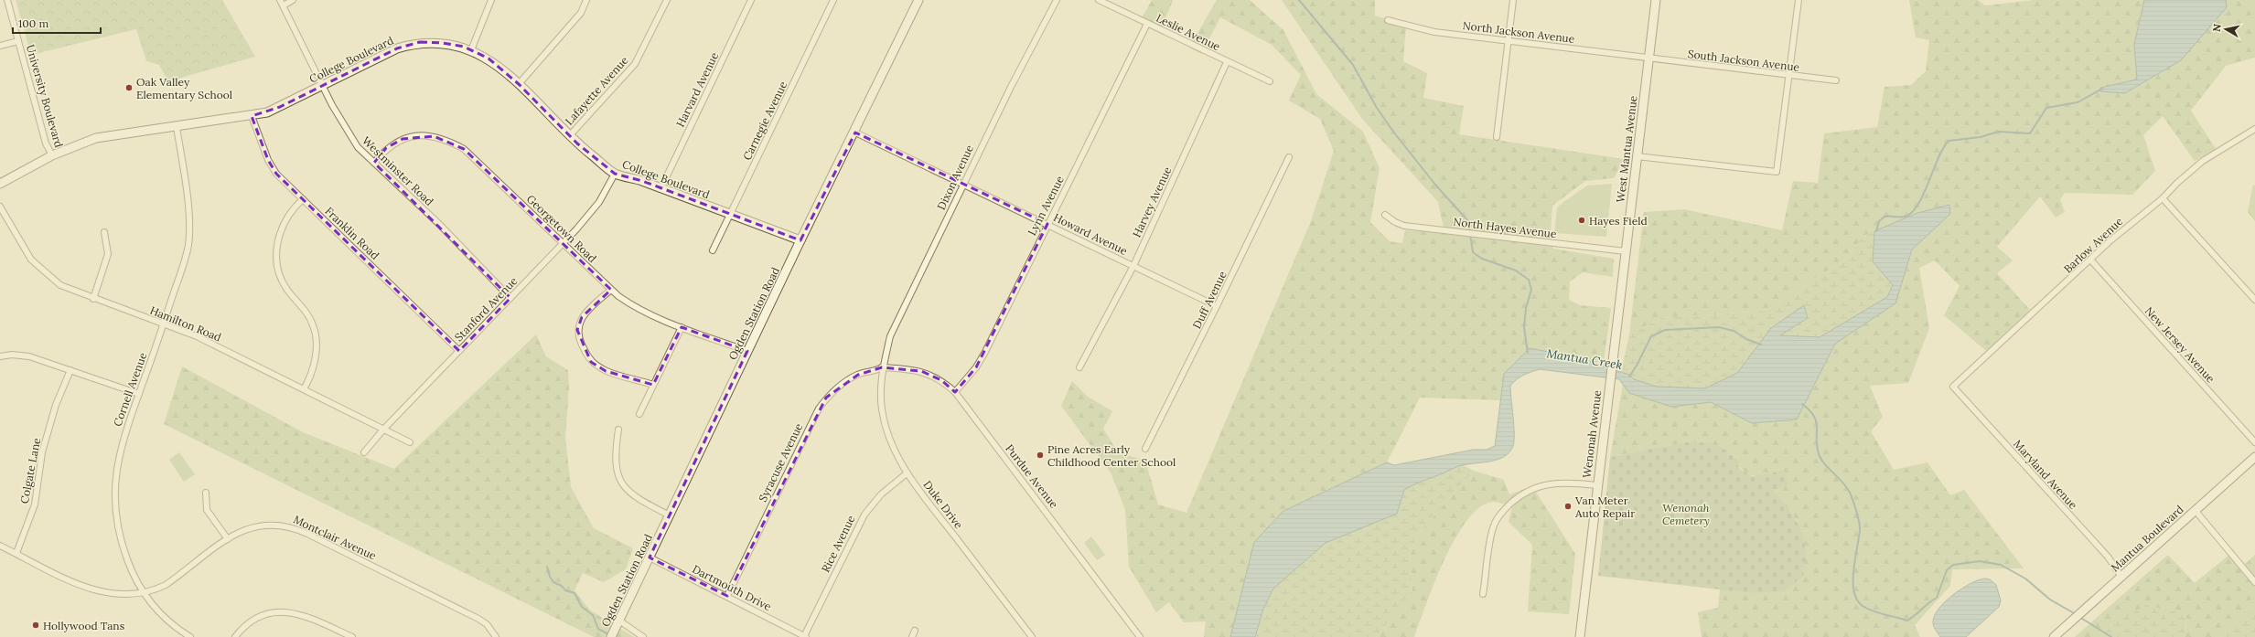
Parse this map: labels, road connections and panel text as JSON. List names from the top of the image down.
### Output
{
  "streets": {
    "street": [
      "Leslie Avenue",
      "North Jackson Avenue",
      "College Boulevard",
      "South Jackson Avenue",
      "Harvard Avenue",
      "Lafayette Avenue",
      "University Boulevard",
      "Carnegie Avenue",
      "West Mantua Avenue",
      "Westminster Road",
      "Dixon Avenue",
      "Harvey Avenue",
      "Lynn Avenue",
      "North Hayes Avenue",
      "Georgetown Road",
      "Franklin Road",
      "Howard Avenue",
      "Barlow Avenue",
      "Duff Avenue",
      "Stanford Avenue",
      "Ogden Station Road",
      "Hamilton Road",
      "New Jersey Avenue",
      "Cornell Avenue",
      "Wenonah Avenue",
      "Syracuse Avenue",
      "Colgate Lane",
      "Maryland Avenue",
      "Purdue Avenue",
      "Duke Drive",
      "Montclair Avenue",
      "Mantua Boulevard",
      "Rice Avenue",
      "Dartmouth Drive"
    ]
  },
  "crossings": [
    ["Leslie Avenue", "Harvey Avenue"],
    ["Leslie Avenue", "Lynn Avenue"],
    ["North Jackson Avenue", "South Jackson Avenue"],
    ["North Jackson Avenue", "West Mantua Avenue"],
    ["College Boulevard", "Harvard Avenue"],
    ["College Boulevard", "Lafayette Avenue"],
    ["College Boulevard", "University Boulevard"],
    ["College Boulevard", "Carnegie Avenue"],
    ["College Boulevard", "Westminster Road"],
    ["College Boulevard", "Franklin Road"],
    ["College Boulevard", "Stanford Avenue"],
    ["College Boulevard", "Ogden Station Road"],
    ["College Boulevard", "Cornell Avenue"],
    ["South Jackson Avenue", "West Mantua Avenue"],
    ["West Mantua Avenue", "North Hayes Avenue"],
    ["West Mantua Avenue", "Wenonah Avenue"],
    ["Westminster Road", "Georgetown Road"],
    ["Westminster Road", "Stanford Avenue"],
    ["Dixon Avenue", "Howard Avenue"],
    ["Dixon Avenue", "Syracuse Avenue"],
    ["Dixon Avenue", "Purdue Avenue"],
    ["Dixon Avenue", "Duke Drive"],
    ["Harvey Avenue", "Howard Avenue"],
    ["Lynn Avenue", "Howard Avenue"],
    ["Lynn Avenue", "Purdue Avenue"],
    ["Georgetown Road", "Stanford Avenue"],
    ["Georgetown Road", "Ogden Station Road"],
    ["Franklin Road", "Stanford Avenue"],
    ["Howard Avenue", "Duff Avenue"],
    ["Howard Avenue", "Ogden Station Road"],
    ["Barlow Avenue", "New Jersey Avenue"],
    ["Barlow Avenue", "Maryland Avenue"],
    ["Stanford Avenue", "Hamilton Road"],
    ["Ogden Station Road", "Dartmouth Drive"],
    ["Hamilton Road", "Cornell Avenue"],
    ["Cornell Avenue", "Montclair Avenue"],
    ["Syracuse Avenue", "Purdue Avenue"],
    ["Syracuse Avenue", "Duke Drive"],
    ["Syracuse Avenue", "Dartmouth Drive"],
    ["Colgate Lane", "Montclair Avenue"],
    ["Maryland Avenue", "Mantua Boulevard"],
    ["Purdue Avenue", "Duke Drive"],
    ["Duke Drive", "Rice Avenue"],
    ["Rice Avenue", "Dartmouth Drive"]
  ],
  "water": ["Mantua Creek"],
  "parks": ["Wenonah Cemetery"],
  "places": [
    "Oak Valley Elementary School",
    "Hayes Field",
    "Pine Acres Early Childhood Center School",
    "Van Meter Auto Repair",
    "Hollywood Tans"
  ],
  "scale_bar": "100 m",
  "north": "left"
}
